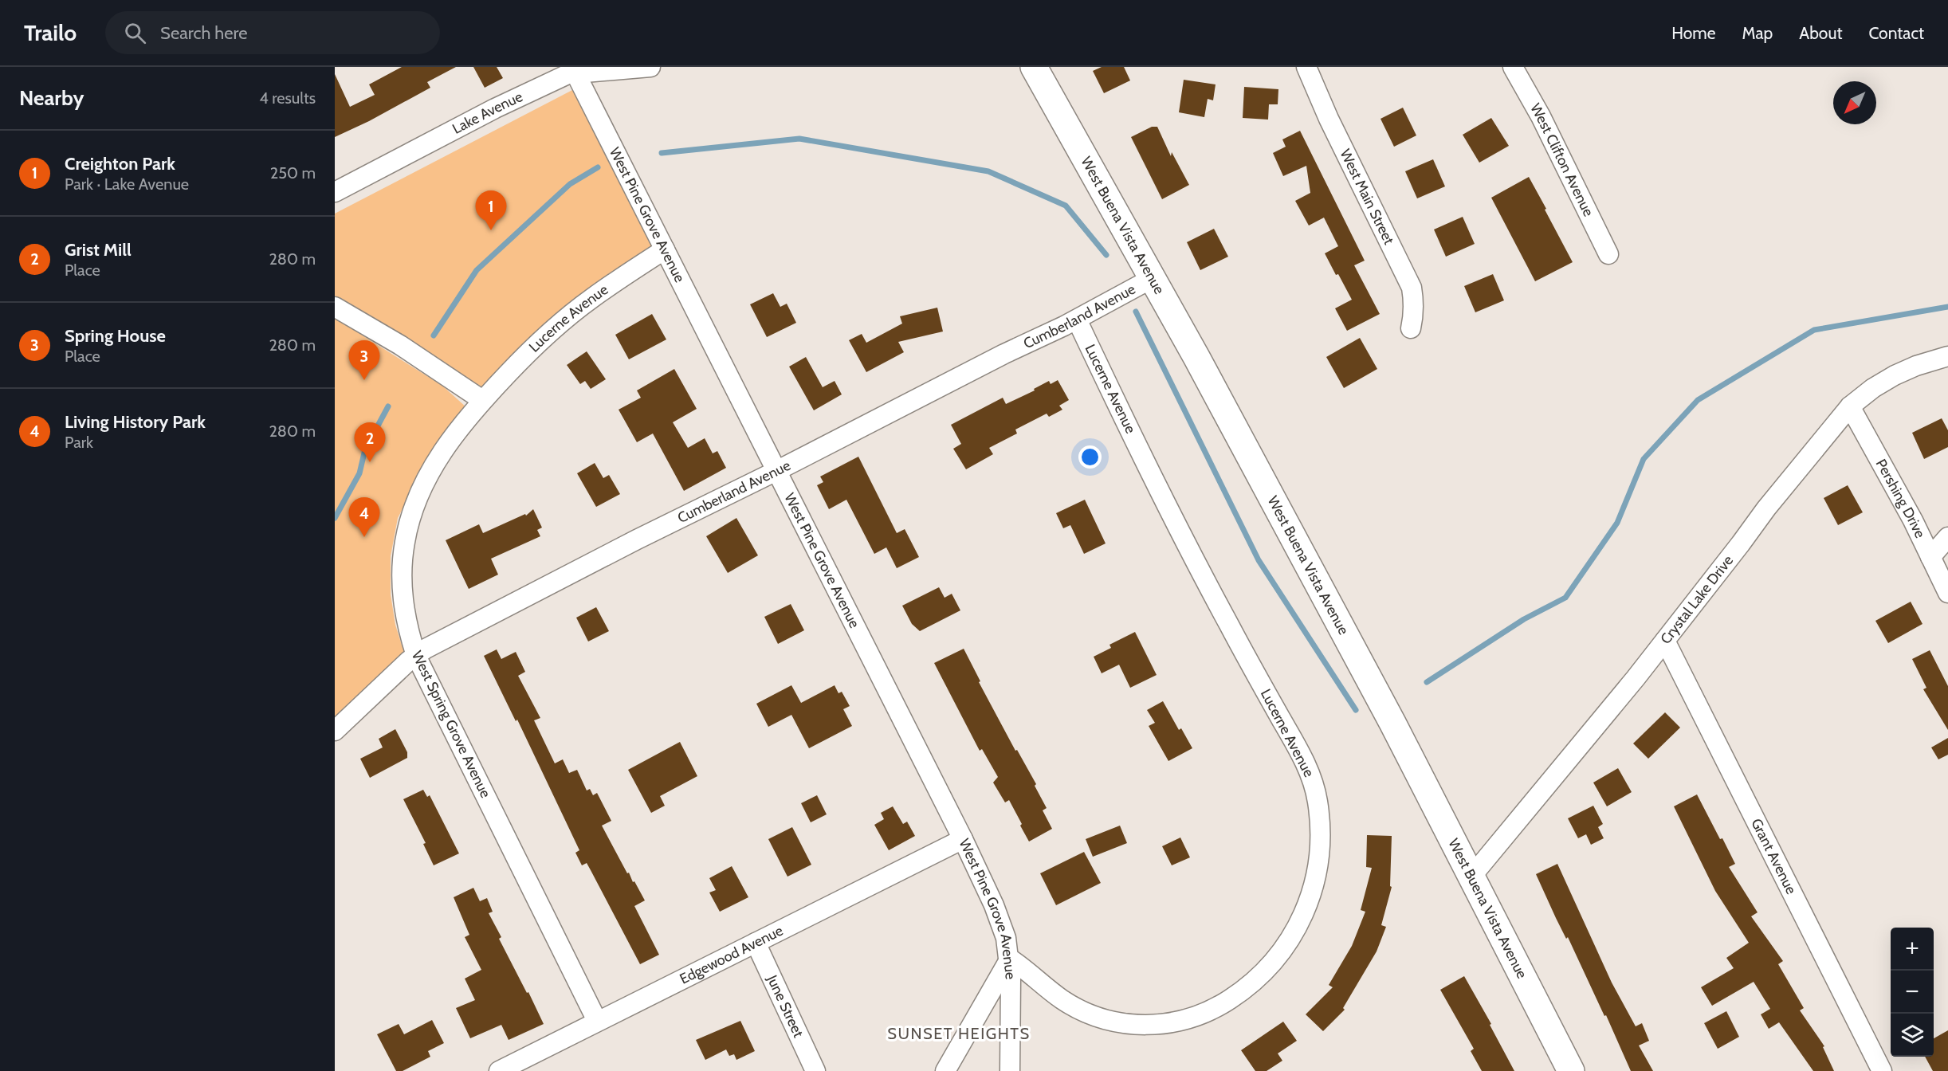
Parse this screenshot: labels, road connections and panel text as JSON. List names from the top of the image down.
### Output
{
  "streets": {
    "street": [
      "Lake Avenue",
      "West Clifton Avenue",
      "West Main Street",
      "West Pine Grove Avenue",
      "West Buena Vista Avenue",
      "Cumberland Avenue",
      "Lucerne Avenue",
      "Pershing Drive",
      "Crystal Lake Drive",
      "West Spring Grove Avenue",
      "Grant Avenue",
      "Edgewood Avenue",
      "June Street"
    ]
  },
  "crossings": [
    ["Lake Avenue", "West Pine Grove Avenue"],
    ["West Pine Grove Avenue", "Cumberland Avenue"],
    ["West Pine Grove Avenue", "Lucerne Avenue"],
    ["West Pine Grove Avenue", "Edgewood Avenue"],
    ["West Buena Vista Avenue", "Cumberland Avenue"],
    ["West Buena Vista Avenue", "Crystal Lake Drive"],
    ["Cumberland Avenue", "Lucerne Avenue"],
    ["Cumberland Avenue", "West Spring Grove Avenue"],
    ["Lucerne Avenue", "West Spring Grove Avenue"],
    ["Pershing Drive", "Crystal Lake Drive"],
    ["Crystal Lake Drive", "Grant Avenue"],
    ["West Spring Grove Avenue", "Edgewood Avenue"],
    ["Edgewood Avenue", "June Street"]
  ],
  "districts": ["SUNSET HEIGHTS"],
  "north": "bottom left",
  "page": {
    "header": "Trailo",
    "search": "Search here",
    "nav": [
      "Home",
      "Map",
      "About",
      "Contact"
    ],
    "heading": ["Nearby", "4 results"],
    "list": [
      {
        "mark": "1",
        "name": "Creighton Park",
        "note": "Park · Lake Avenue",
        "value": "250 m"
      },
      {
        "mark": "2",
        "name": "Grist Mill",
        "note": "Place",
        "value": "280 m"
      },
      {
        "mark": "3",
        "name": "Spring House",
        "note": "Place",
        "value": "280 m"
      },
      {
        "mark": "4",
        "name": "Living History Park",
        "note": "Park",
        "value": "280 m"
      }
    ],
    "pins": [
      "1",
      "3",
      "2",
      "4"
    ],
    "map_buttons": ["+", "−"]
  }
}
